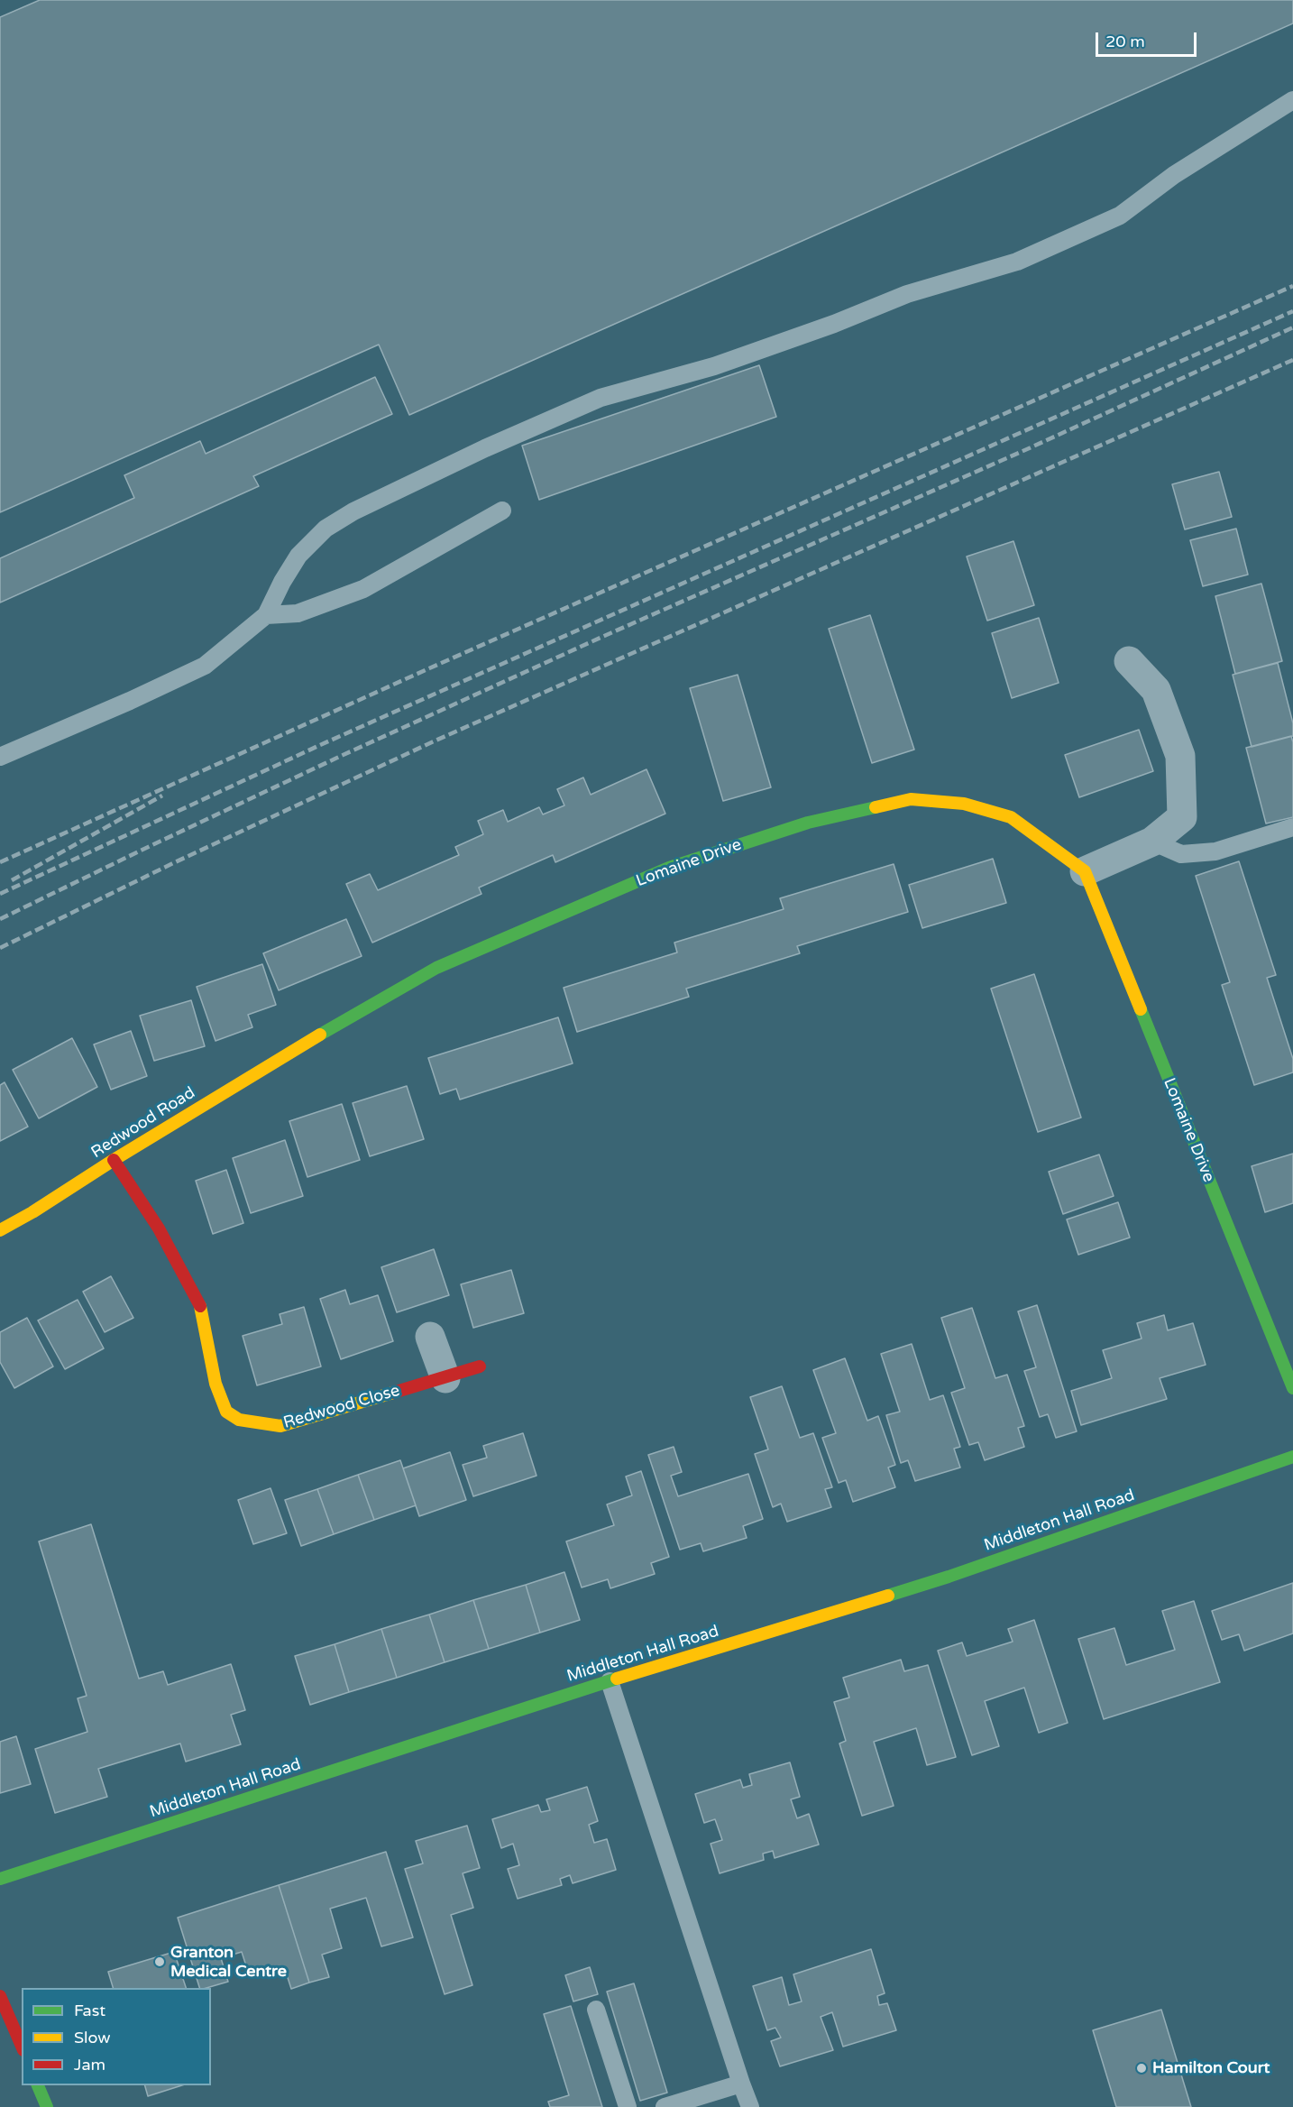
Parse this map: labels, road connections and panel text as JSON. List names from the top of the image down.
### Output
{
  "streets": {
    "street": [
      "Lomaine Drive",
      "Redwood Road",
      "Redwood Close",
      "Middleton Hall Road"
    ]
  },
  "crossings": [
    ["Lomaine Drive", "Redwood Road"],
    ["Redwood Road", "Redwood Close"]
  ],
  "places": ["Granton Medical Centre", "Hamilton Court"],
  "legend": ["Fast", "Slow", "Jam"],
  "scale_bar": "20 m"
}
